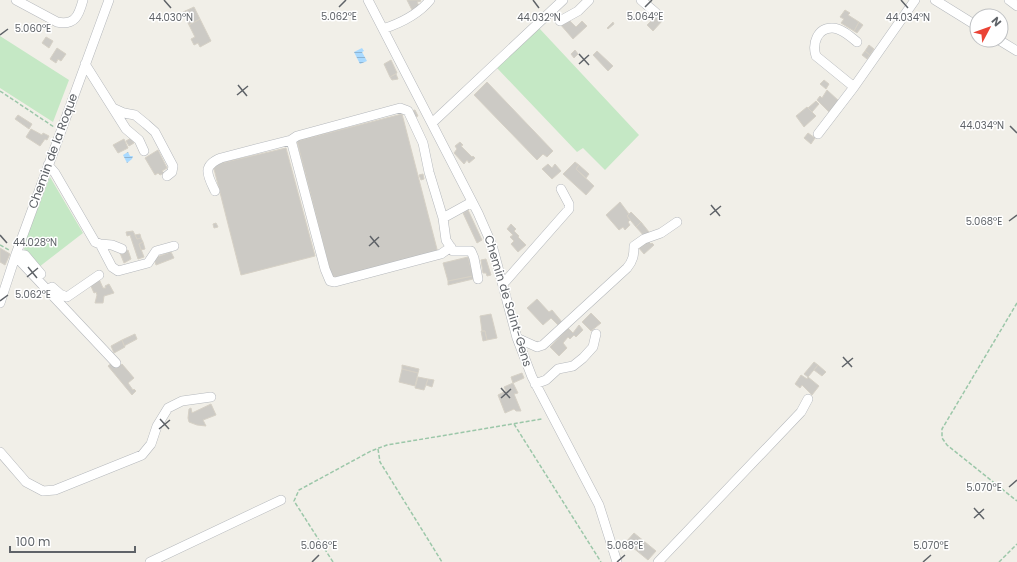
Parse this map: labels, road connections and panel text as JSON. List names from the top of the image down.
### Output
{
  "streets": {
    "street": ["Chemin de la Roque", "Chemin de Saint-Gens"]
  },
  "scale_bar": "100 m",
  "north": "top right",
  "coordinates": [
    "5.062°E",
    "5.064°E",
    "44.030°N",
    "44.032°N",
    "44.034°N",
    "5.060°E",
    "5.068°E",
    "44.028°N",
    "5.070°E",
    "5.066°E"
  ]
}
